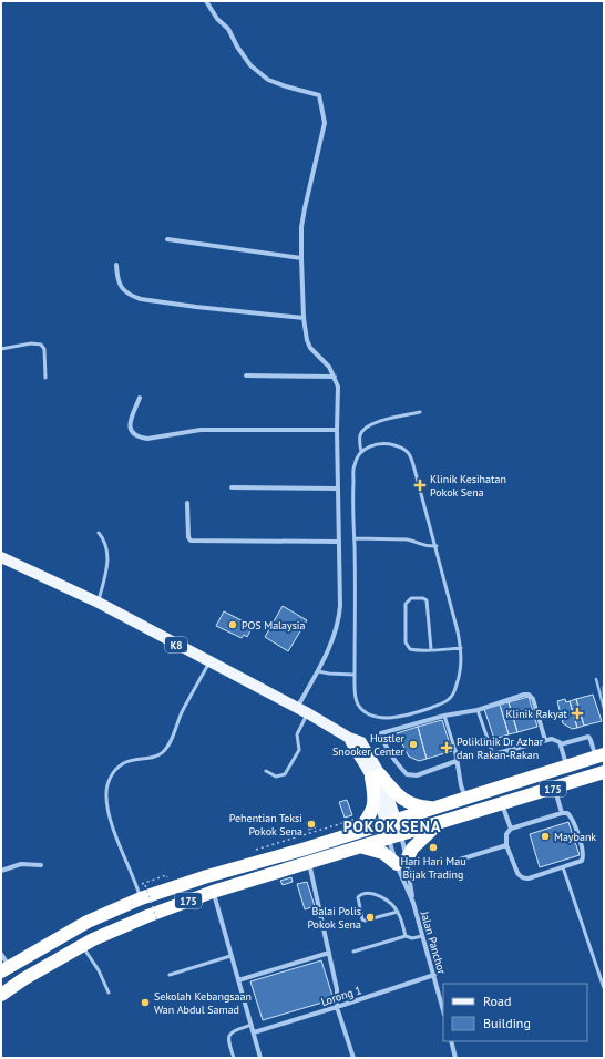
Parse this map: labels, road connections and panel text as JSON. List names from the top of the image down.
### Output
{
  "streets": {
    "highway": ["175"],
    "main road": ["K8"],
    "street": ["Jalan Panchor", "Lorong 1"]
  },
  "crossings": [
    ["K8", "175"],
    ["Jalan Panchor", "Lorong 1"]
  ],
  "districts": ["POKOK SENA"],
  "places": {
    "health": ["Klinik Kesihatan Pokok Sena", "Klinik Rakyat", "Poliklinik Dr Azhar dan Rakan-Rakan"],
    "other": [
      "POS Malaysia",
      "Hustler Snooker Center",
      "Pehentian Teksi Pokok Sena",
      "Maybank",
      "Hari Hari Mau Bijak Trading",
      "Balai Polis Pokok Sena",
      "Sekolah Kebangsaan Wan Abdul Samad"
    ]
  },
  "legend": ["Road", "Building"]
}
